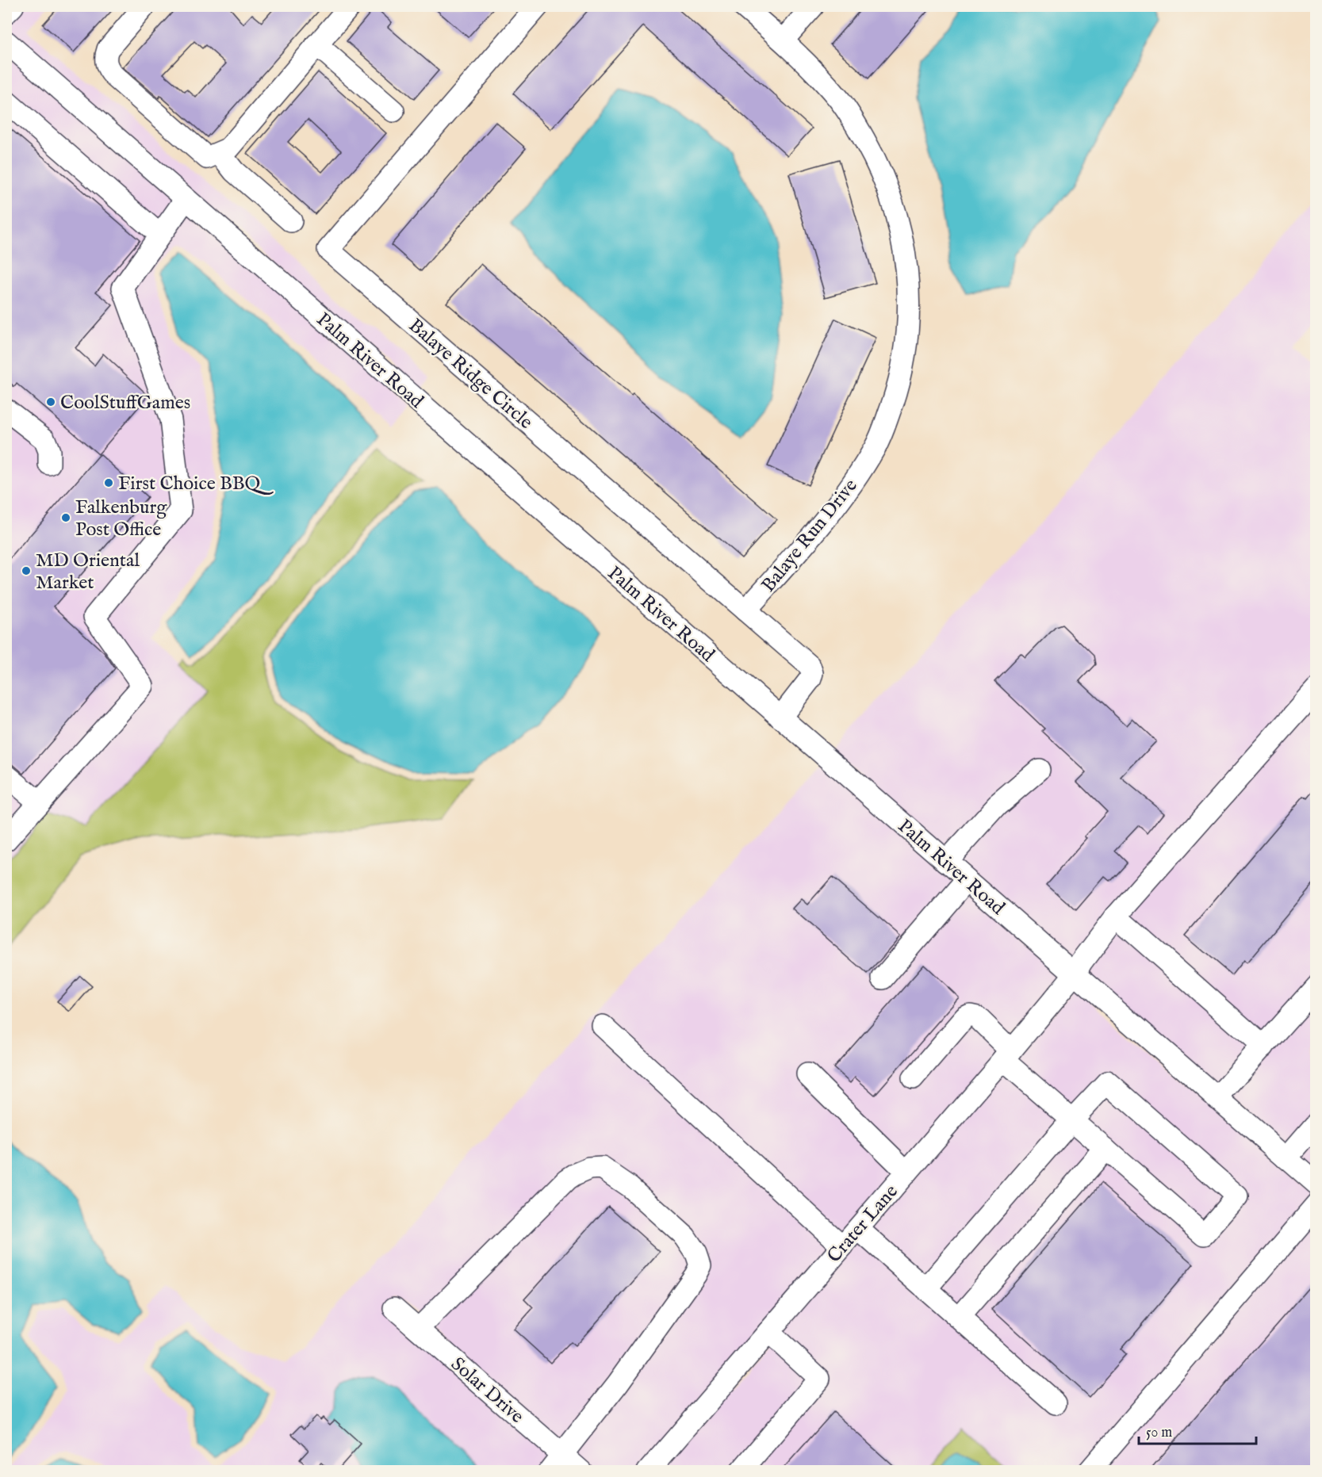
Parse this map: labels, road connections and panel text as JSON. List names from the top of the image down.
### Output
{
  "streets": {
    "street": [
      "Palm River Road",
      "Balaye Ridge Circle",
      "Balaye Run Drive",
      "Crater Lane",
      "Solar Drive"
    ]
  },
  "crossings": [
    ["Palm River Road", "Balaye Ridge Circle"],
    ["Palm River Road", "Crater Lane"],
    ["Balaye Ridge Circle", "Balaye Run Drive"]
  ],
  "places": [
    "CoolStuffGames",
    "First Choice BBQ",
    "Falkenburg Post Office",
    "MD Oriental Market"
  ],
  "scale_bar": "50 m"
}
